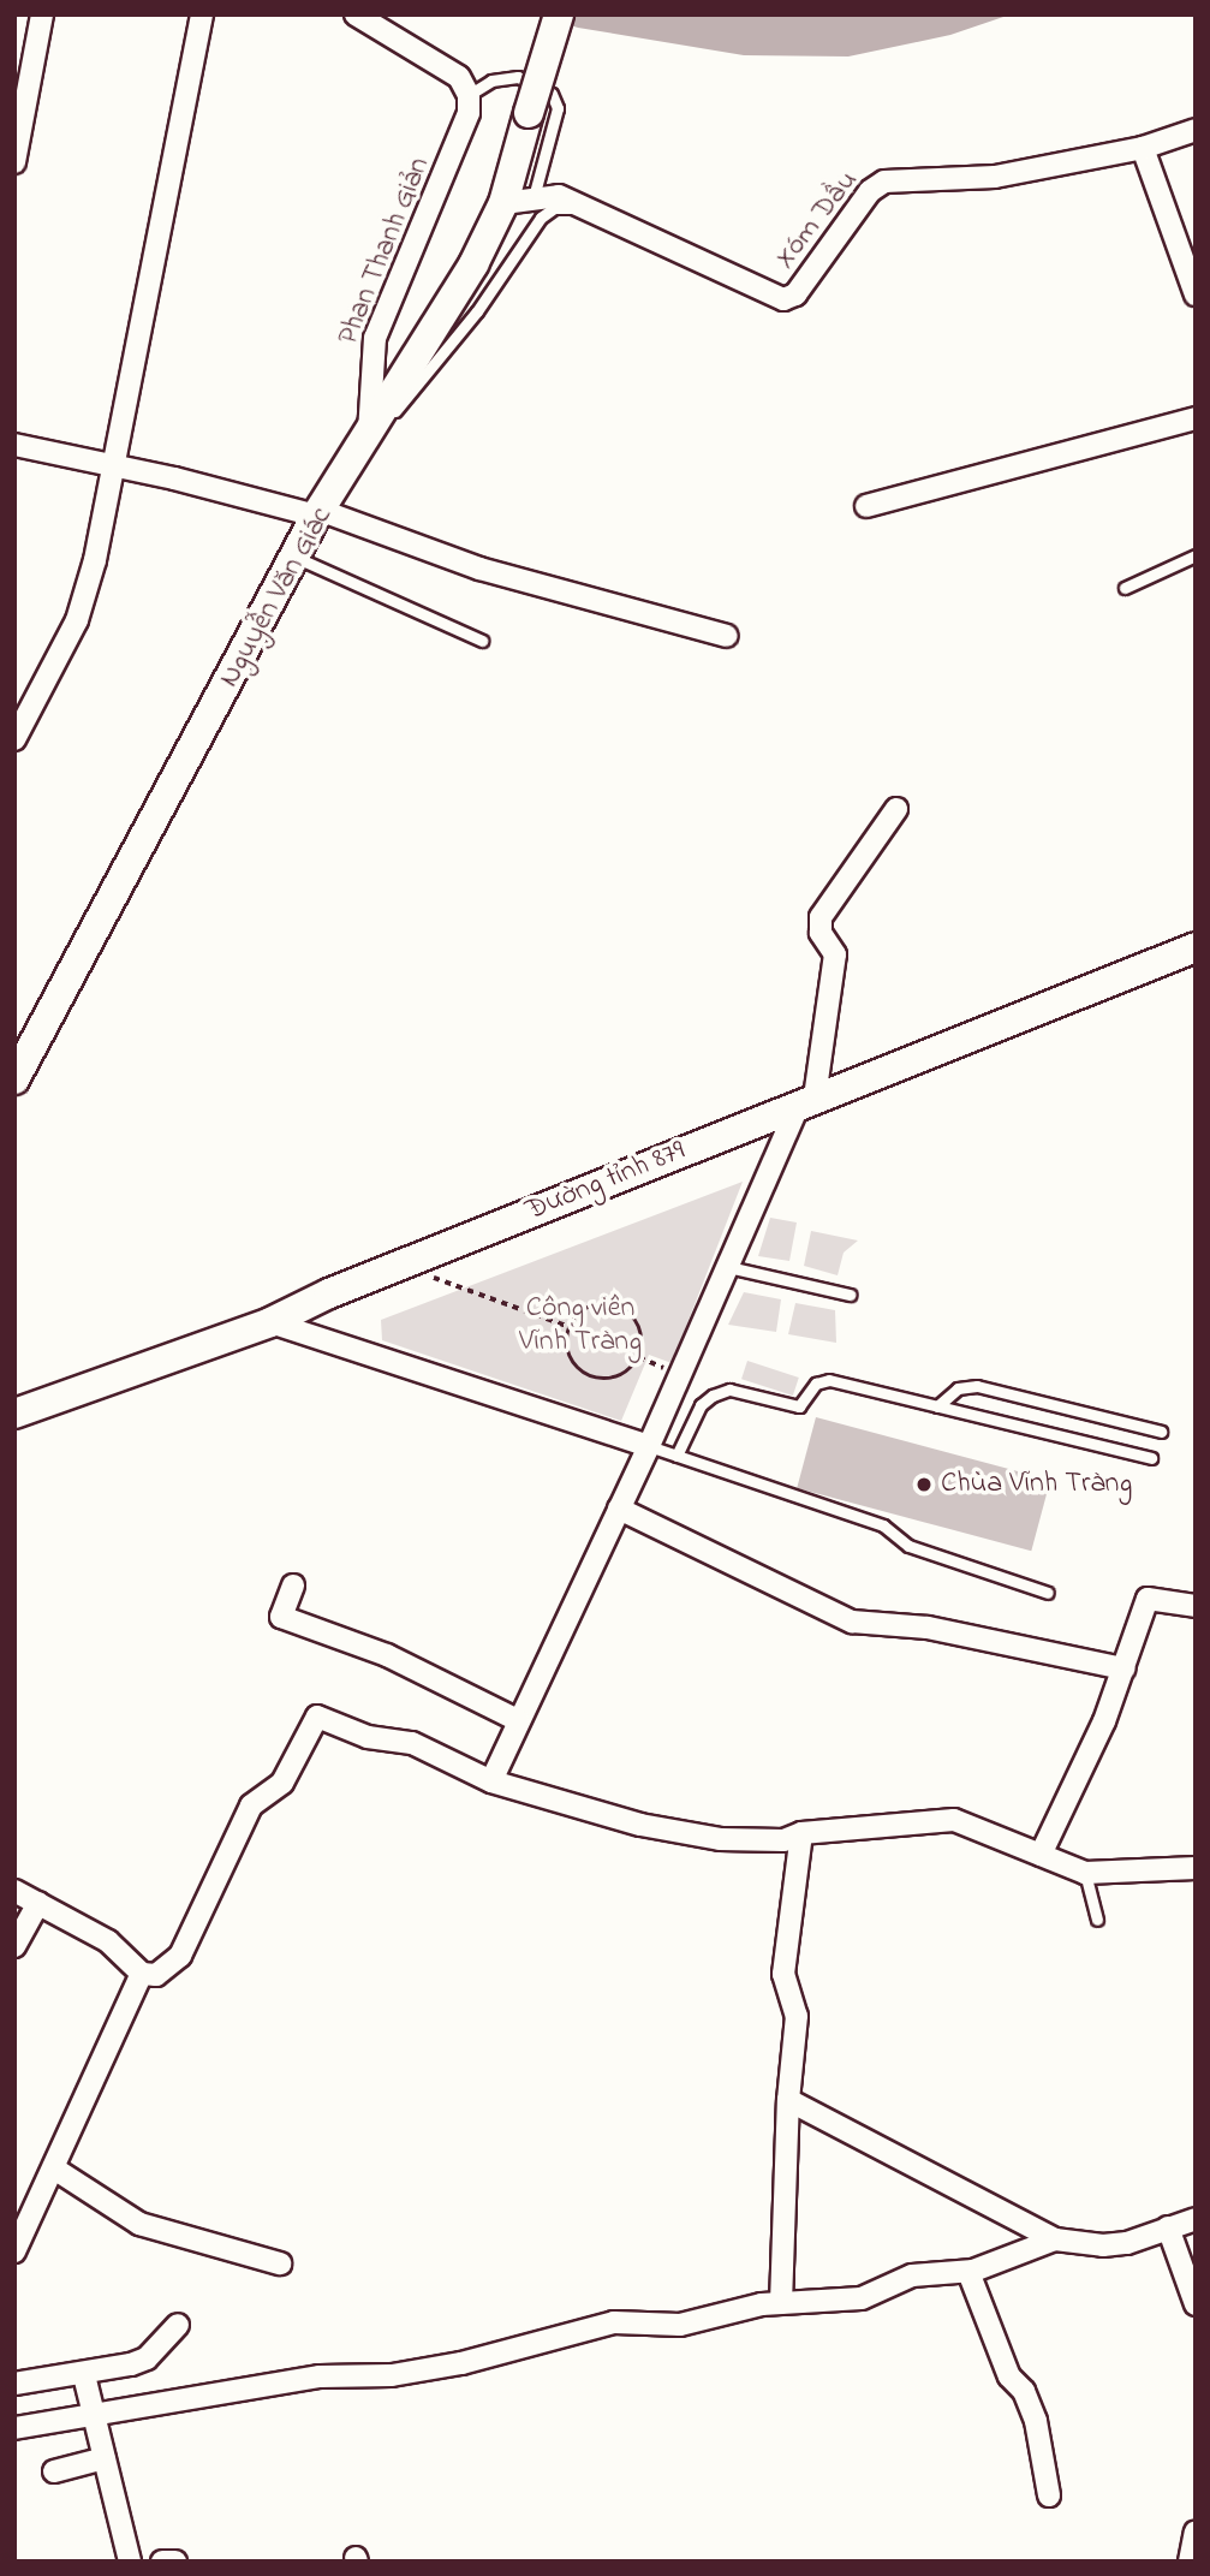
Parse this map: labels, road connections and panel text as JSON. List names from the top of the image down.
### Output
{
  "streets": {
    "main road": ["Nguyễn Văn Giác", "Đường tỉnh 879"],
    "street": ["Xóm Dầu", "Phan Thanh Giản"]
  },
  "crossings": [
    ["Xóm Dầu", "Nguyễn Văn Giác"],
    ["Phan Thanh Giản", "Nguyễn Văn Giác"]
  ],
  "parks": ["Công viên Vĩnh Tràng"],
  "places": ["Chùa Vĩnh Tràng"]
}
